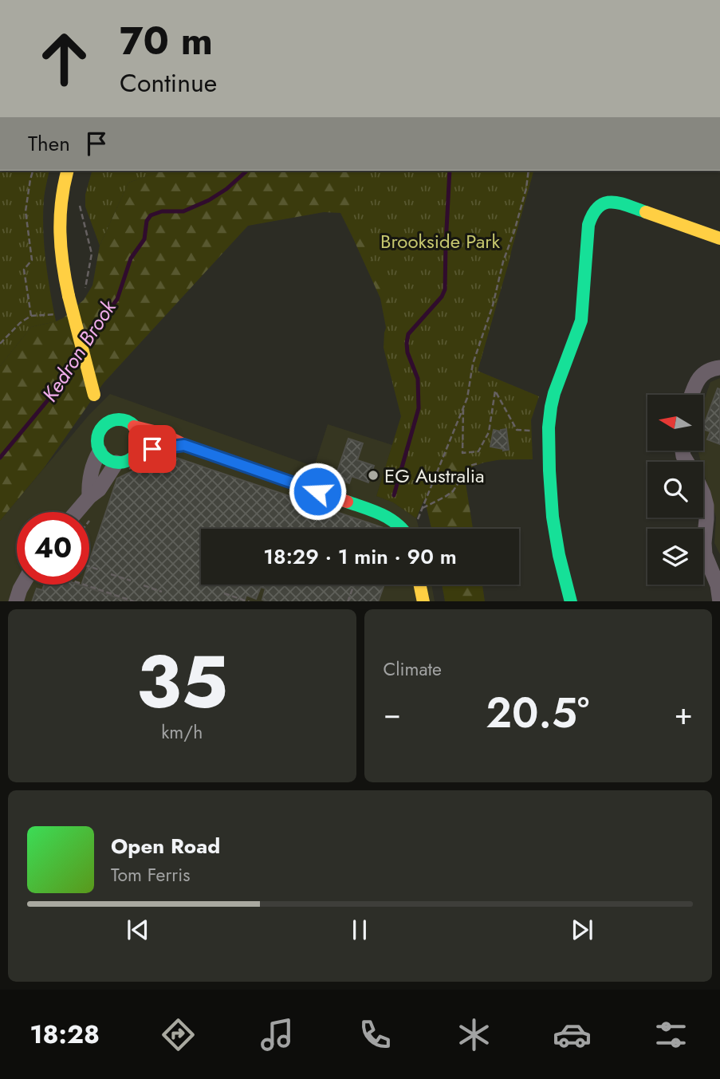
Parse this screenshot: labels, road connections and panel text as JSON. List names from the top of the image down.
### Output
{
  "water": ["Kedron Brook"],
  "parks": ["Brookside Park"],
  "places": ["EG Australia"],
  "north": "left",
  "page": {
    "turn": ["70 m", "Continue"],
    "then": "Then",
    "limit": "40",
    "trip": "18:29 · 1 min · 90 m",
    "tile": [
      ["35", "km/h"],
      "Climate"
    ],
    "heat": ["−", "20.5°", "+"],
    "song": ["Open Road", "Tom Ferris"],
    "tabs": "18:28"
  }
}
